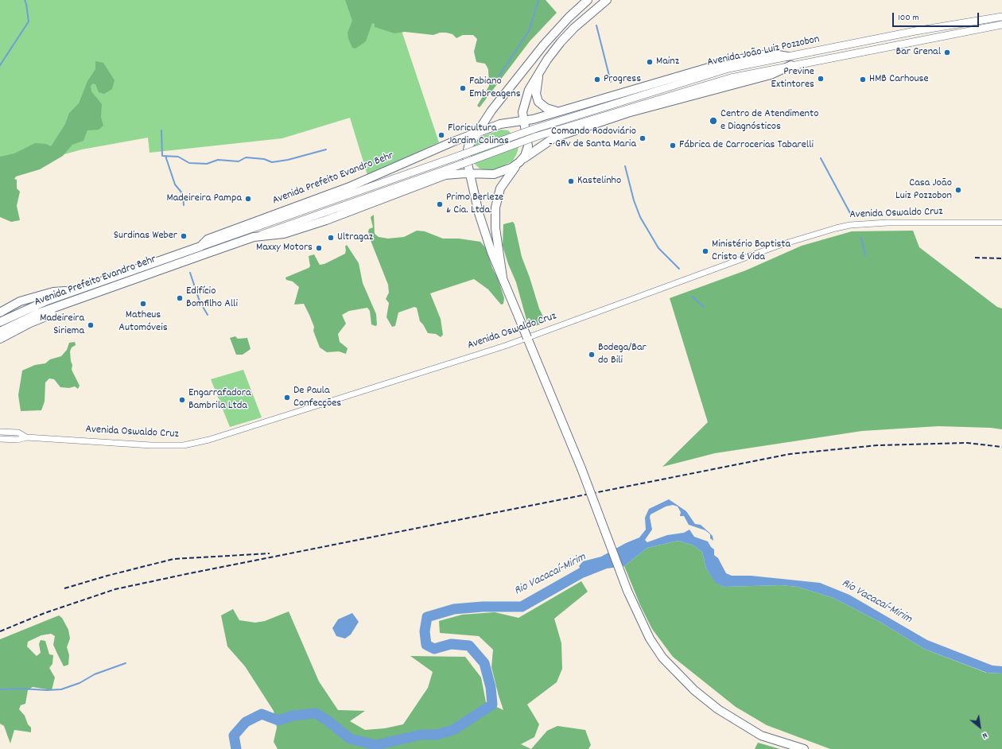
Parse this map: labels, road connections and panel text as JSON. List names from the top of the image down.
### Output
{
  "streets": {
    "highway": ["Avenida Prefeito Evandro Behr"],
    "main road": ["Avenida João Luiz Pozzobon"],
    "street": ["Avenida Oswaldo Cruz"]
  },
  "crossings": [
    ["Avenida João Luiz Pozzobon", "Avenida Prefeito Evandro Behr"]
  ],
  "water": ["Rio Vacacaí-Mirim"],
  "places": [
    "Bar Grenal",
    "Mainz",
    "Previne Extintores",
    "Progress",
    "HMB Carhouse",
    "Fabiano Embreagens",
    "Centro de Atendimento e Diagnósticos",
    "Floricultura Jardim Colinas",
    "Comando Rodoviário - GRv de Santa Maria",
    "Fábrica de Carrocerias Tabarelli",
    "Kastelinho",
    "Casa João Luiz Pozzobon",
    "Madeireira Pampa",
    "Primo Berleze & Cia. Ltda.",
    "Surdinas Weber",
    "Ultragaz",
    "Maxxy Motors",
    "Ministério Baptista Cristo é Vida",
    "Edifício Bomfilho Alli",
    "Matheus Automóveis",
    "Madeireira Siriema",
    "Bodega/Bar do Bili",
    "De Paula Confecções",
    "Engarrafadora Bambrila Ltda"
  ],
  "scale_bar": "100 m",
  "north": "bottom right"
}
